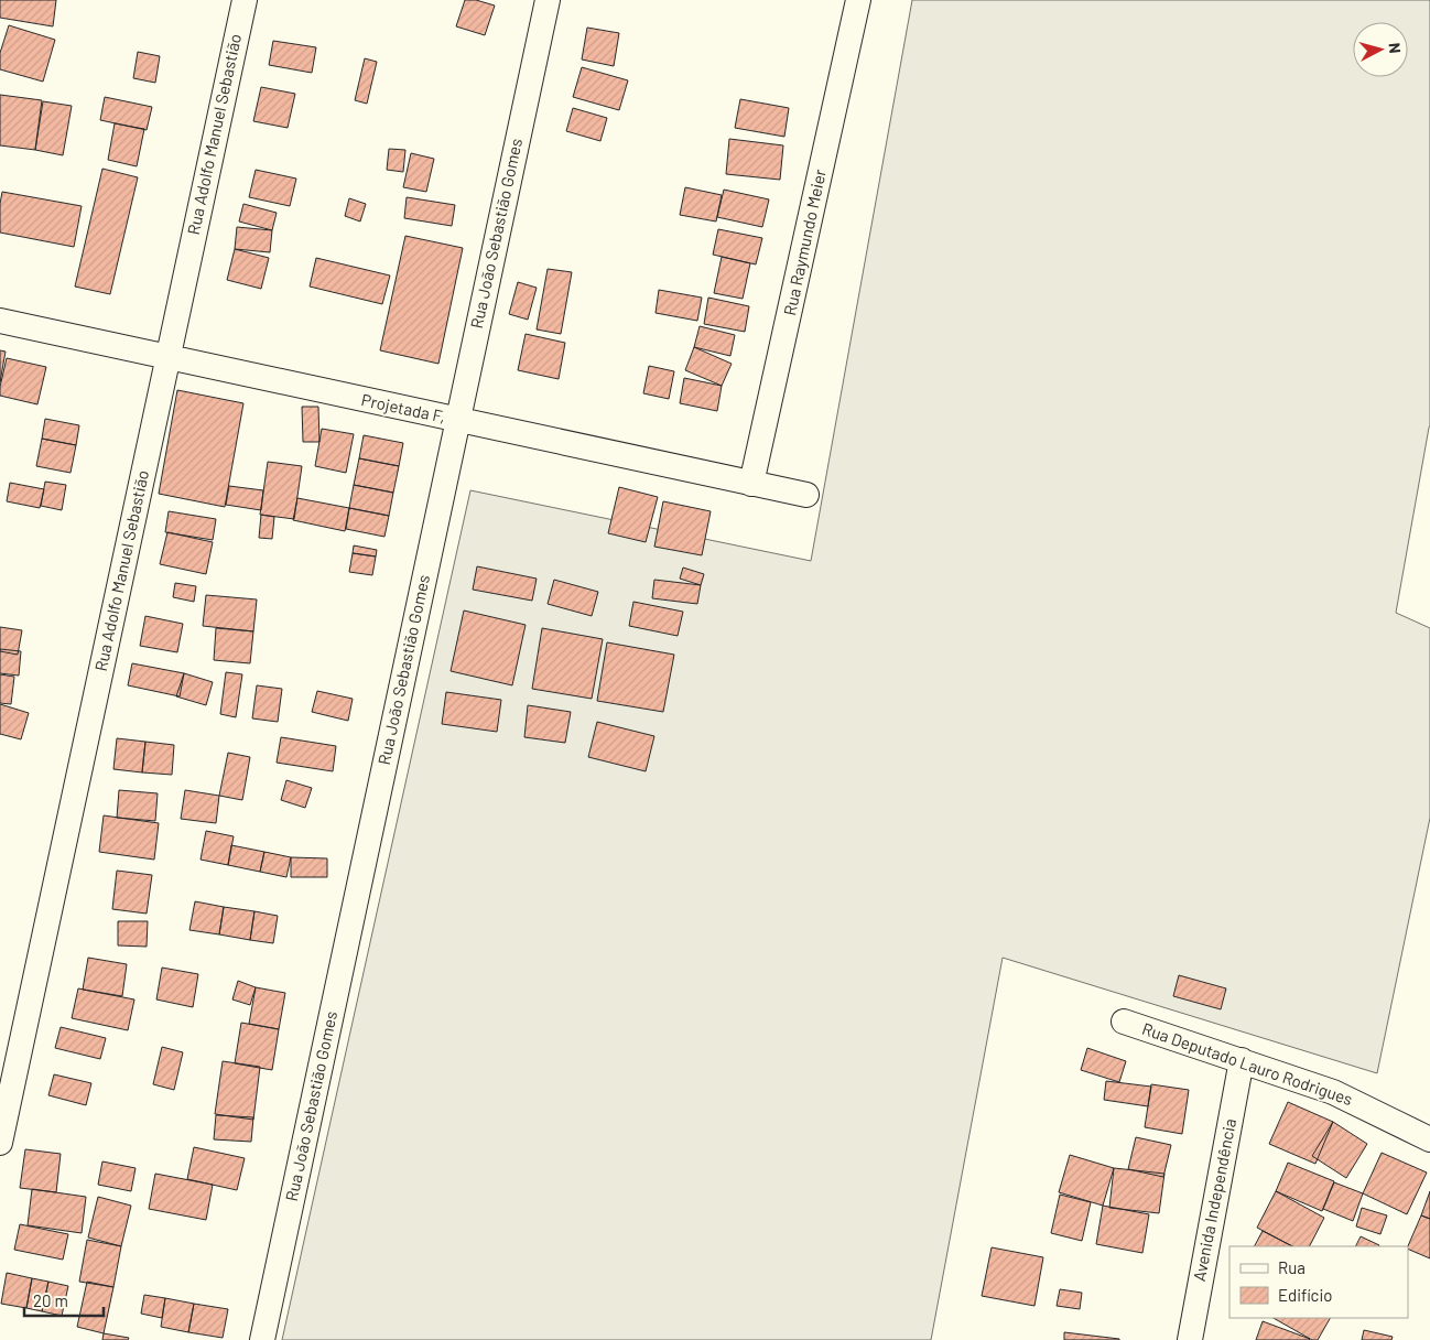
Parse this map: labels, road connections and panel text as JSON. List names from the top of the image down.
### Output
{
  "streets": {
    "street": [
      "Rua Adolfo Manuel Sebastião",
      "Rua João Sebastião Gomes",
      "Rua Raymundo Meier",
      "Projetada F,",
      "Rua Deputado Lauro Rodrigues",
      "Avenida Independência"
    ]
  },
  "crossings": [
    ["Rua Adolfo Manuel Sebastião", "Projetada F,"],
    ["Rua João Sebastião Gomes", "Projetada F,"],
    ["Rua Raymundo Meier", "Projetada F,"],
    ["Rua Deputado Lauro Rodrigues", "Avenida Independência"]
  ],
  "legend": ["Rua", "Edifício"],
  "scale_bar": "20 m",
  "north": "right"
}
